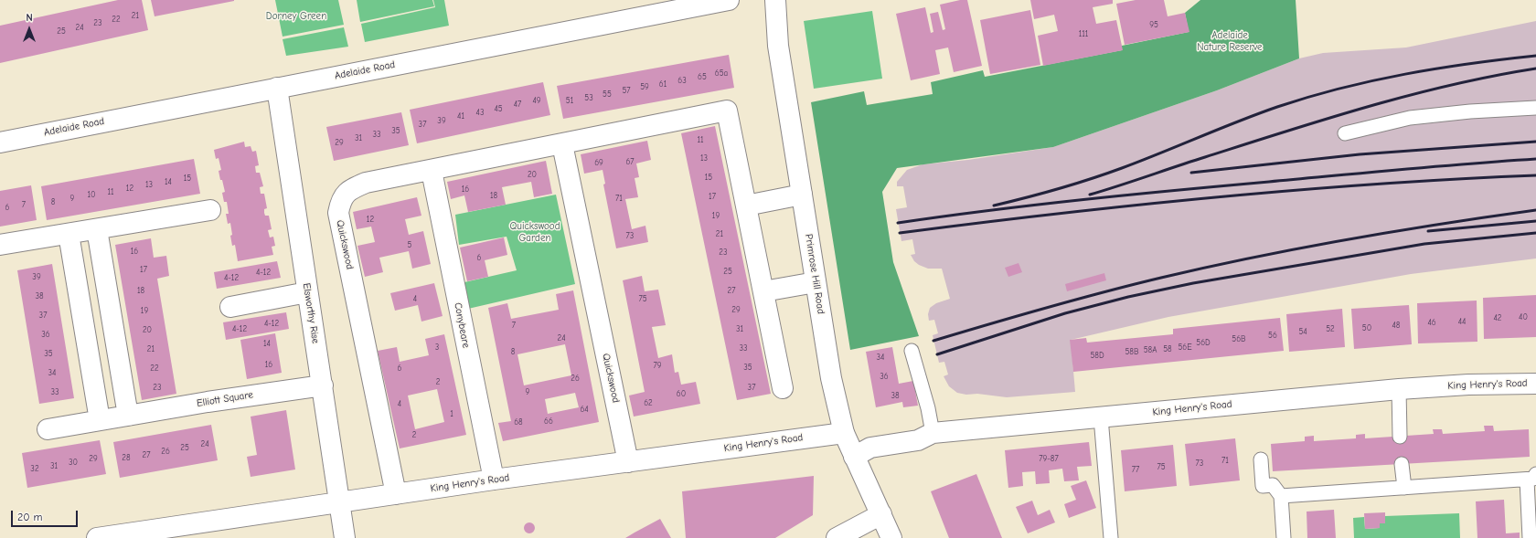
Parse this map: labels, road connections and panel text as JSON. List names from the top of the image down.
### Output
{
  "streets": {
    "street": [
      "Adelaide Road",
      "Quickswood",
      "Primrose Hill Road",
      "Elsworthy Rise",
      "Conybeare",
      "King Henry's Road",
      "Elliott Square"
    ]
  },
  "crossings": [
    ["Adelaide Road", "Elsworthy Rise"],
    ["Quickswood", "Conybeare"],
    ["Quickswood", "King Henry's Road"],
    ["Primrose Hill Road", "King Henry's Road"],
    ["Elsworthy Rise", "King Henry's Road"],
    ["Elsworthy Rise", "Elliott Square"],
    ["Conybeare", "King Henry's Road"]
  ],
  "parks": ["Dorney Green", "Adelaide Nature Reserve", "Quickswood Garden"],
  "house_numbers": [
    "21",
    "22",
    "23",
    "95",
    "24",
    "25",
    "111",
    "65a",
    "65",
    "63",
    "61",
    "59",
    "57",
    "55",
    "53",
    "49",
    "51",
    "47",
    "45",
    "43",
    "41",
    "39",
    "37",
    "35",
    "33",
    "31",
    "11",
    "29",
    "13",
    "67",
    "69",
    "20",
    "15",
    "15",
    "14",
    "13",
    "12",
    "16",
    "11",
    "10",
    "18",
    "17",
    "9",
    "71",
    "8",
    "7",
    "6",
    "19",
    "12",
    "21",
    "73",
    "5",
    "16",
    "23",
    "6",
    "17",
    "25",
    "4-12",
    "39",
    "4-12",
    "18",
    "27",
    "38",
    "4",
    "75",
    "29",
    "19",
    "37",
    "40",
    "42",
    "44",
    "46",
    "4-12",
    "7",
    "48",
    "50",
    "4-12",
    "31",
    "52",
    "20",
    "54",
    "36",
    "56",
    "24",
    "56B",
    "56D",
    "14",
    "3",
    "56E",
    "33",
    "21",
    "58",
    "58A",
    "8",
    "58B",
    "35",
    "58D",
    "34",
    "16",
    "79",
    "35",
    "22",
    "6",
    "34",
    "36",
    "26",
    "2",
    "23",
    "37",
    "33",
    "9",
    "60",
    "38",
    "62",
    "4",
    "64",
    "1",
    "66",
    "68",
    "2",
    "24",
    "25",
    "26",
    "27",
    "28",
    "29",
    "79-87",
    "71",
    "30",
    "73",
    "31",
    "75",
    "32",
    "77"
  ],
  "scale_bar": "20 m",
  "north": "top"
}
